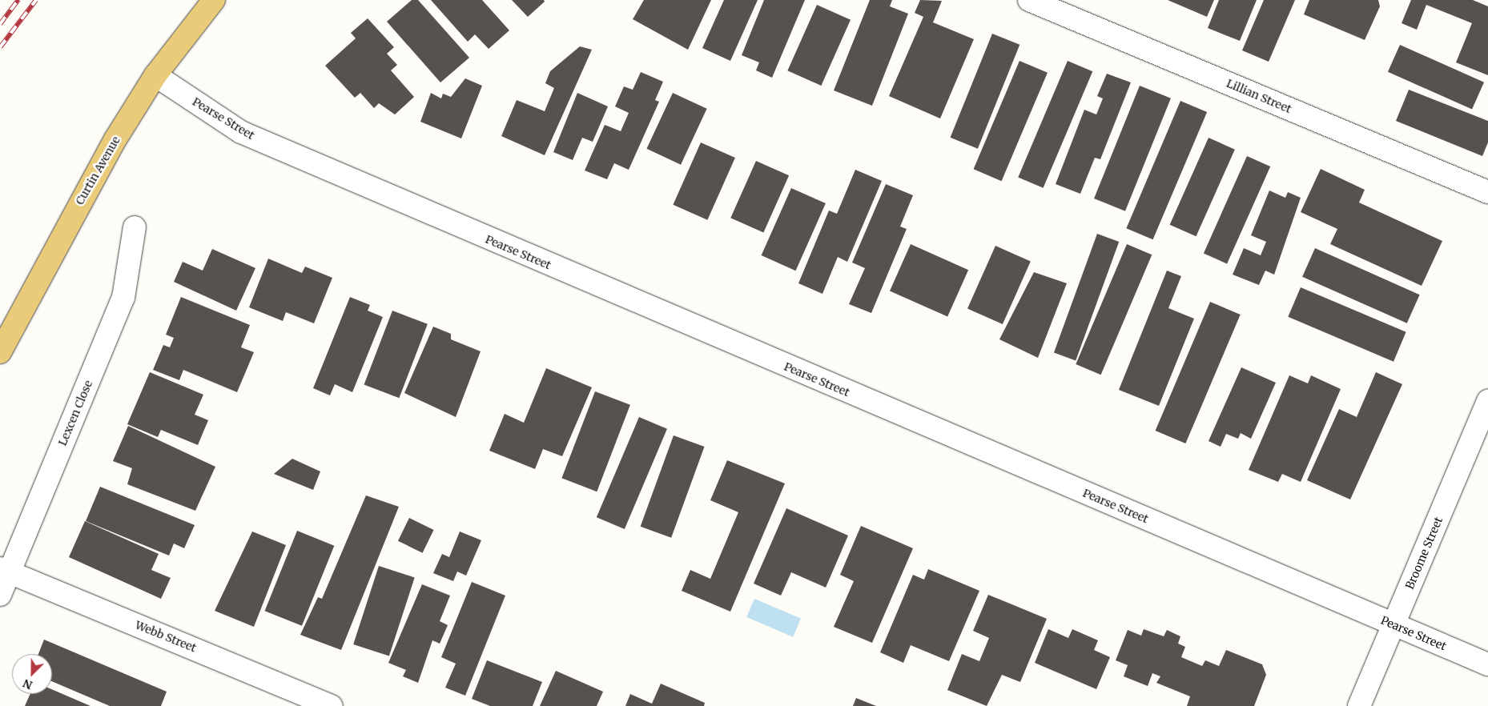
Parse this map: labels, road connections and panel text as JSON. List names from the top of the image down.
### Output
{
  "streets": {
    "main road": ["Curtin Avenue"],
    "street": [
      "Lillian Street",
      "Pearse Street",
      "Lexcen Close",
      "Broome Street",
      "Webb Street"
    ]
  },
  "crossings": [
    ["Pearse Street", "Curtin Avenue"],
    ["Pearse Street", "Broome Street"],
    ["Lexcen Close", "Webb Street"]
  ],
  "north": "bottom left"
}
